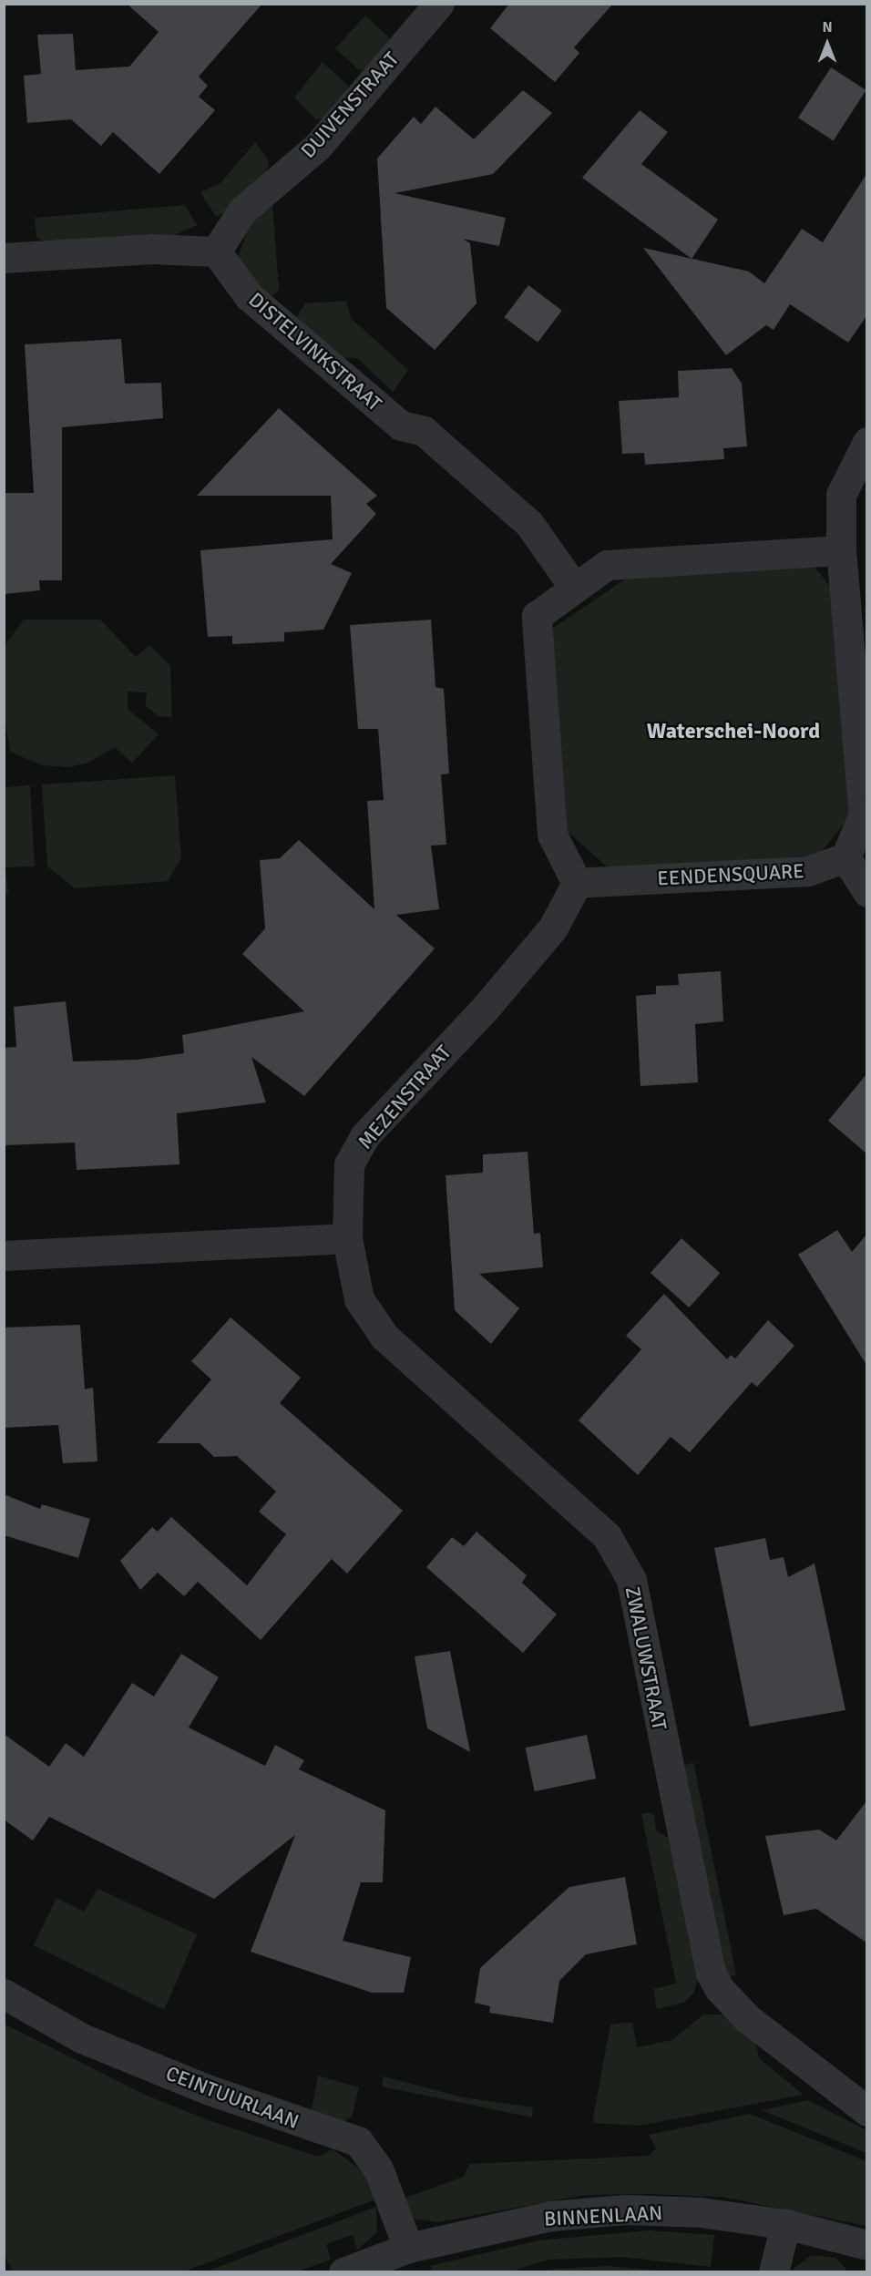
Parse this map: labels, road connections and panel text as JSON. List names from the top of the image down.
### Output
{
  "streets": {
    "street": [
      "DUIVENSTRAAT",
      "DISTELVINKSTRAAT",
      "EENDENSQUARE",
      "MEZENSTRAAT",
      "ZWALUWSTRAAT",
      "CEINTUURLAAN",
      "BINNENLAAN"
    ]
  },
  "crossings": [
    ["DUIVENSTRAAT", "DISTELVINKSTRAAT"],
    ["EENDENSQUARE", "MEZENSTRAAT"],
    ["MEZENSTRAAT", "ZWALUWSTRAAT"],
    ["CEINTUURLAAN", "BINNENLAAN"]
  ],
  "districts": ["Waterschei-Noord"],
  "north": "top"
}
